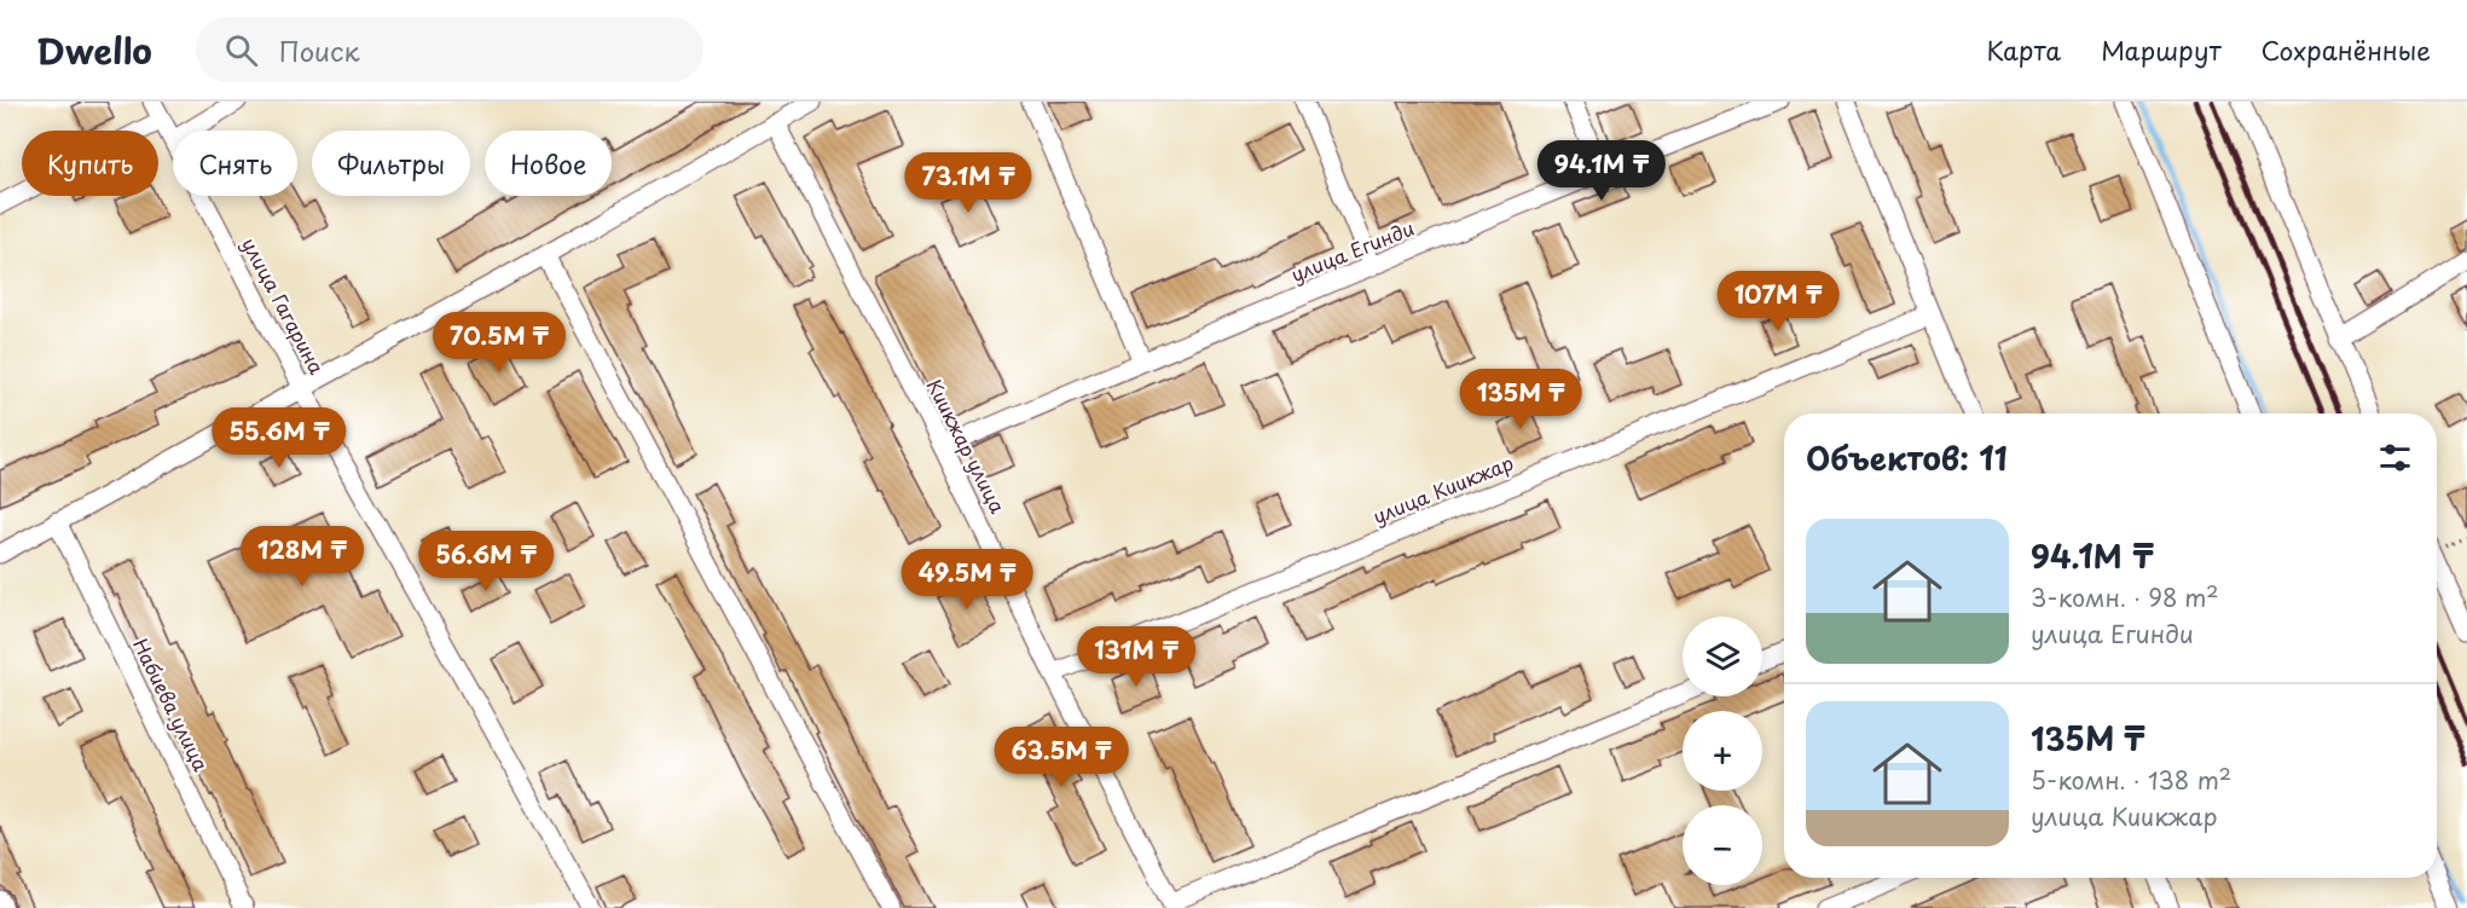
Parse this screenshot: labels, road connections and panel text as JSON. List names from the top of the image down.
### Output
{
  "streets": {
    "street": [
      "улица Егинди",
      "улица Гагарина",
      "Киикжар улица",
      "улица Киикжар",
      "Набиева улица"
    ]
  },
  "crossings": [
    ["улица Егинди", "Киикжар улица"],
    ["Киикжар улица", "улица Киикжар"]
  ],
  "page": {
    "header": "Dwello",
    "search": "Поиск",
    "nav": ["Карта", "Маршрут", "Сохранённые"],
    "chip": [
      "Купить",
      "Снять",
      "Фильтры",
      "Новое"
    ],
    "price": [
      "94.1M ₸",
      "73.1M ₸",
      "107M ₸",
      "70.5M ₸",
      "135M ₸",
      "55.6M ₸",
      "128M ₸",
      "56.6M ₸",
      "49.5M ₸",
      "131M ₸",
      "63.5M ₸"
    ],
    "heading": "Объектов: 11",
    "list": [
      {
        "name": "94.1M ₸",
        "note": "3-комн. · 98 m² · улица Егинди"
      },
      {
        "name": "135M ₸",
        "note": "5-комн. · 138 m² · улица Киикжар"
      }
    ],
    "map_buttons": ["+", "−"]
  }
}
